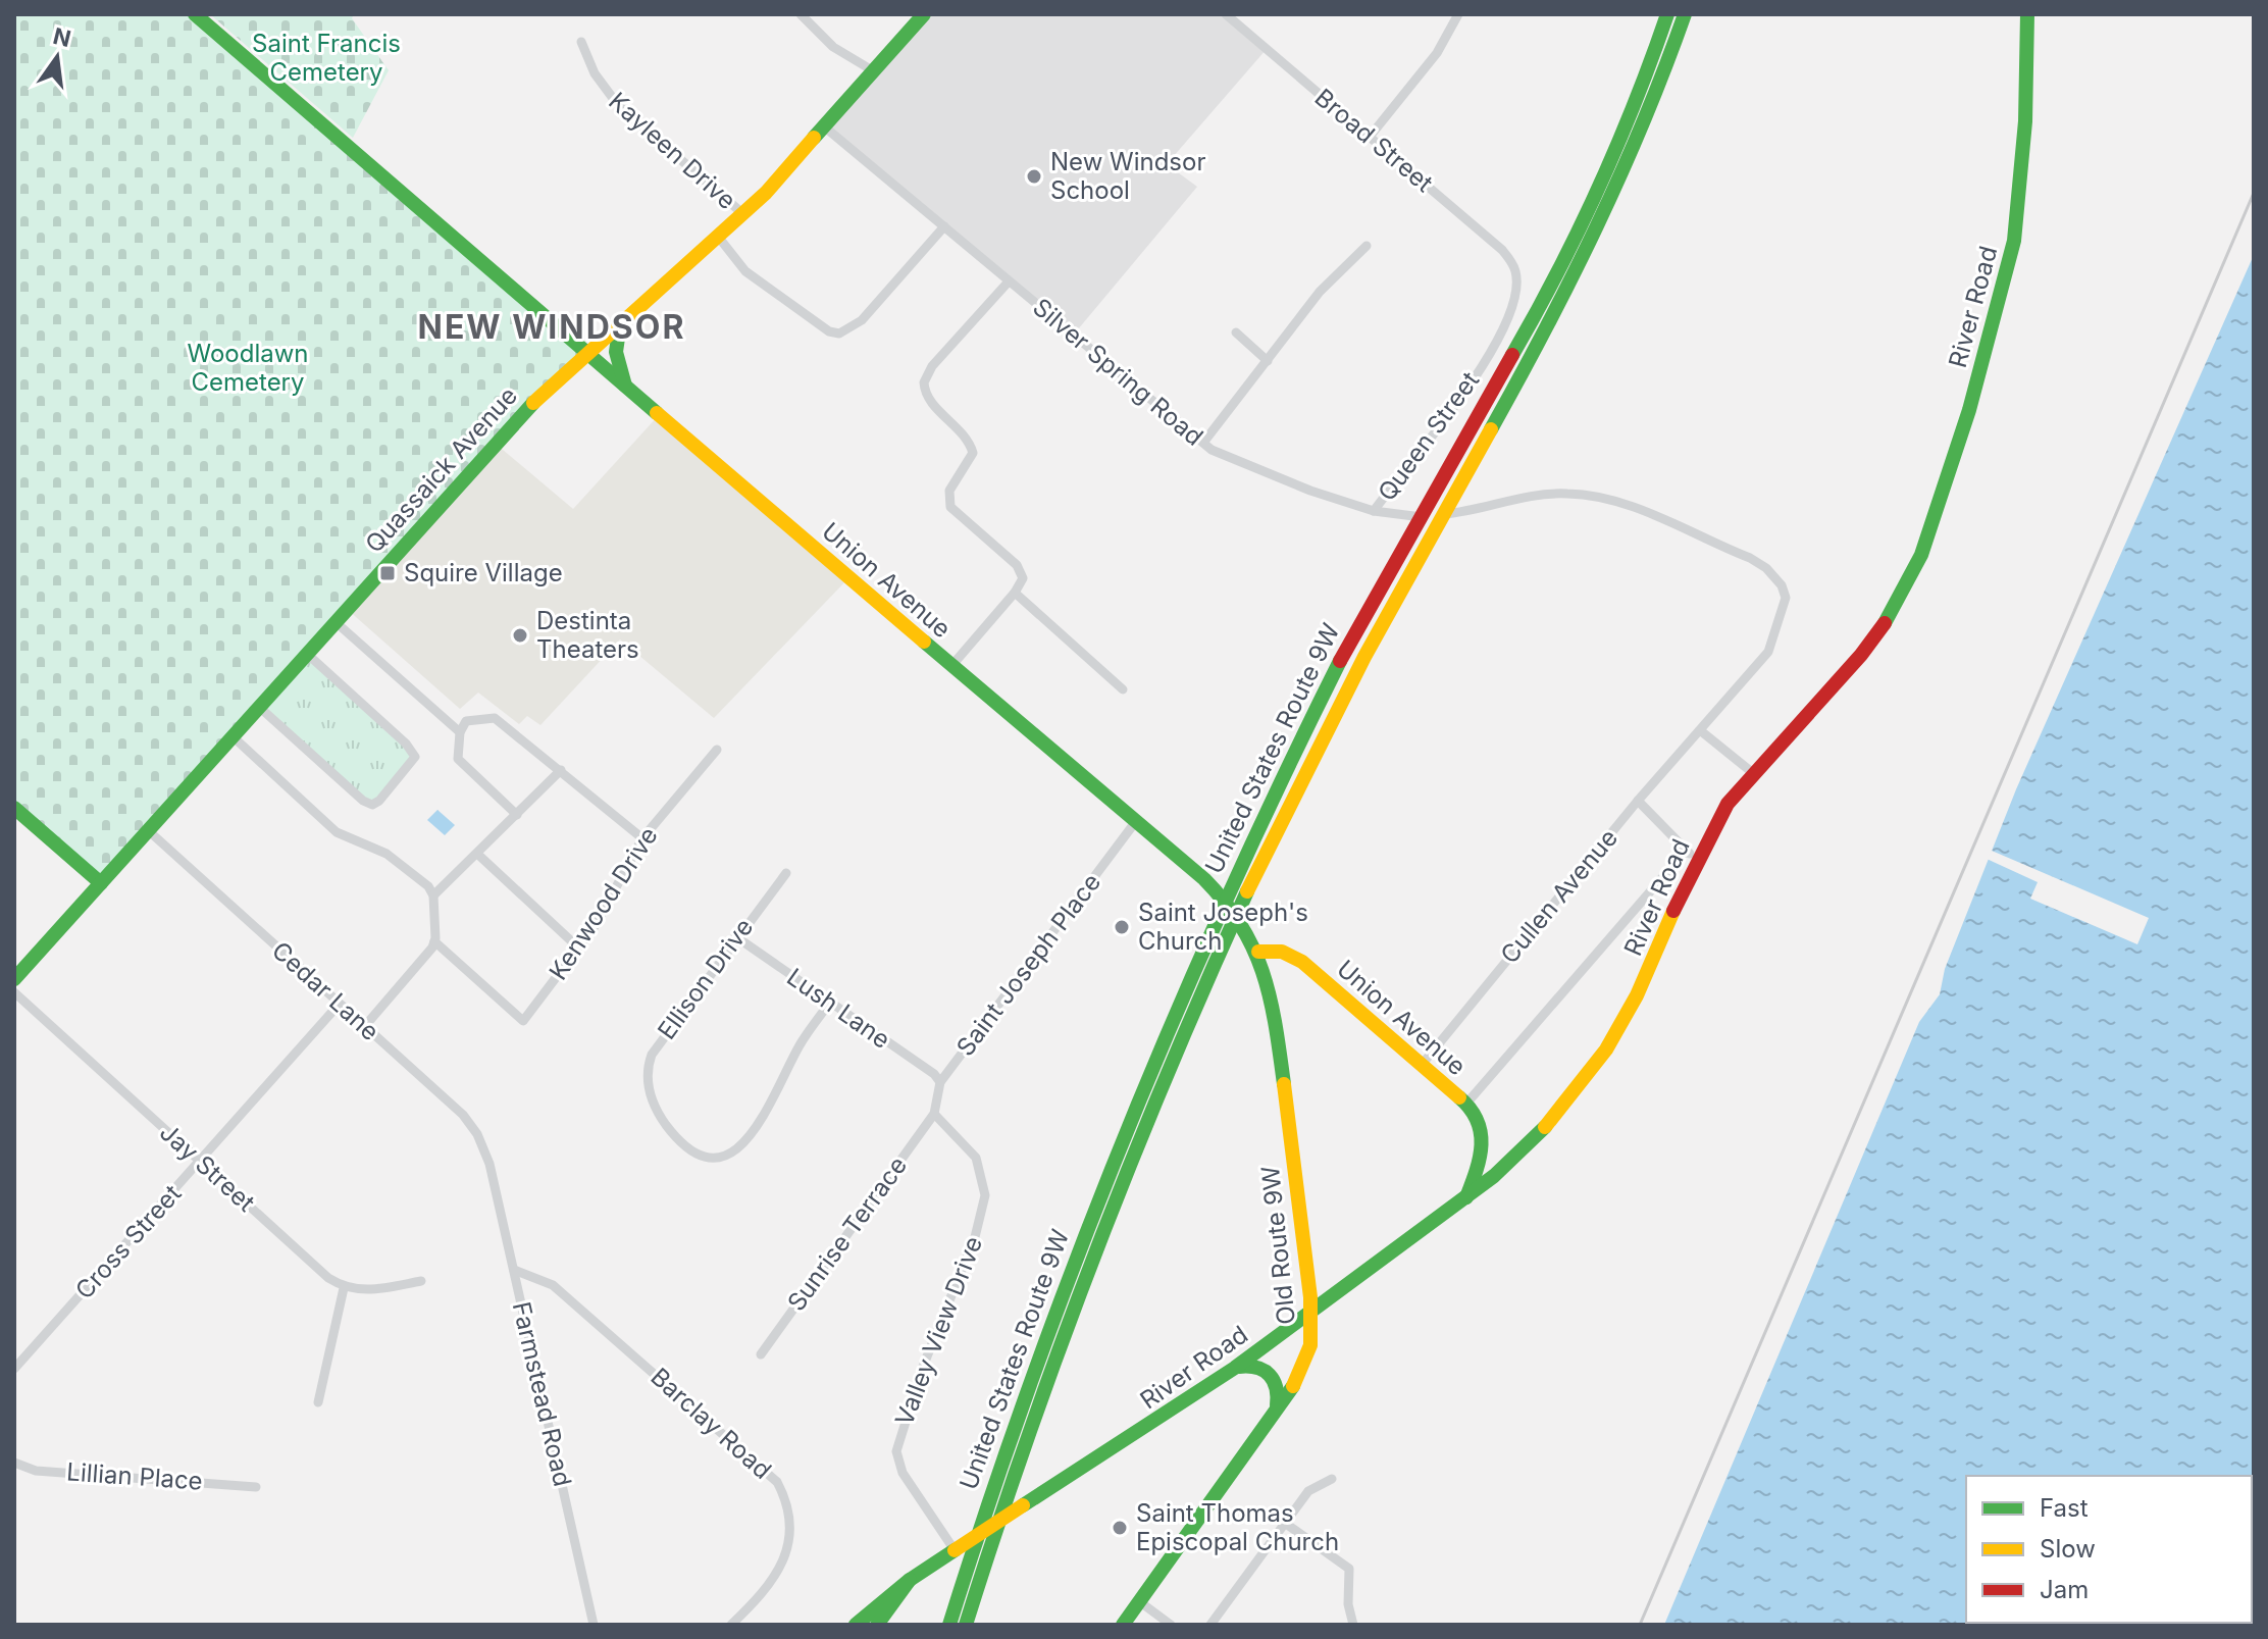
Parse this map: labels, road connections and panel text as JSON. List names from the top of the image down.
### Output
{
  "streets": {
    "main road": [
      "River Road",
      "Quassaick Avenue",
      "Union Avenue",
      "United States Route 9W",
      "Old Route 9W"
    ],
    "street": [
      "Broad Street",
      "Kayleen Drive",
      "Silver Spring Road",
      "Queen Street",
      "Cullen Avenue",
      "Kenwood Drive",
      "Saint Joseph Place",
      "Ellison Drive",
      "Cedar Lane",
      "Lush Lane",
      "Jay Street",
      "Sunrise Terrace",
      "Cross Street",
      "Valley View Drive",
      "Farmstead Road",
      "Barclay Road",
      "Lillian Place"
    ]
  },
  "crossings": [
    ["Broad Street", "Queen Street"],
    ["Kayleen Drive", "Quassaick Avenue"],
    ["River Road", "Union Avenue"],
    ["River Road", "Old Route 9W"],
    ["River Road", "Valley View Drive"],
    ["Silver Spring Road", "Queen Street"],
    ["Silver Spring Road", "Quassaick Avenue"],
    ["Silver Spring Road", "United States Route 9W"],
    ["Silver Spring Road", "Cullen Avenue"],
    ["Quassaick Avenue", "Union Avenue"],
    ["Quassaick Avenue", "Cedar Lane"],
    ["Union Avenue", "United States Route 9W"],
    ["Union Avenue", "Cullen Avenue"],
    ["Union Avenue", "Saint Joseph Place"],
    ["Union Avenue", "Old Route 9W"],
    ["Saint Joseph Place", "Lush Lane"],
    ["Saint Joseph Place", "Sunrise Terrace"],
    ["Saint Joseph Place", "Valley View Drive"],
    ["Ellison Drive", "Lush Lane"],
    ["Cedar Lane", "Cross Street"],
    ["Cedar Lane", "Farmstead Road"],
    ["Jay Street", "Cross Street"],
    ["Sunrise Terrace", "Valley View Drive"],
    ["Farmstead Road", "Barclay Road"]
  ],
  "districts": ["NEW WINDSOR"],
  "parks": ["Saint Francis Cemetery", "Woodlawn Cemetery"],
  "places": {
    "other": [
      "New Windsor School",
      "Destinta Theaters",
      "Saint Joseph's Church",
      "Saint Thomas Episcopal Church"
    ],
    "transit": ["Squire Village"]
  },
  "legend": ["Fast", "Slow", "Jam"],
  "north": "top"
}
